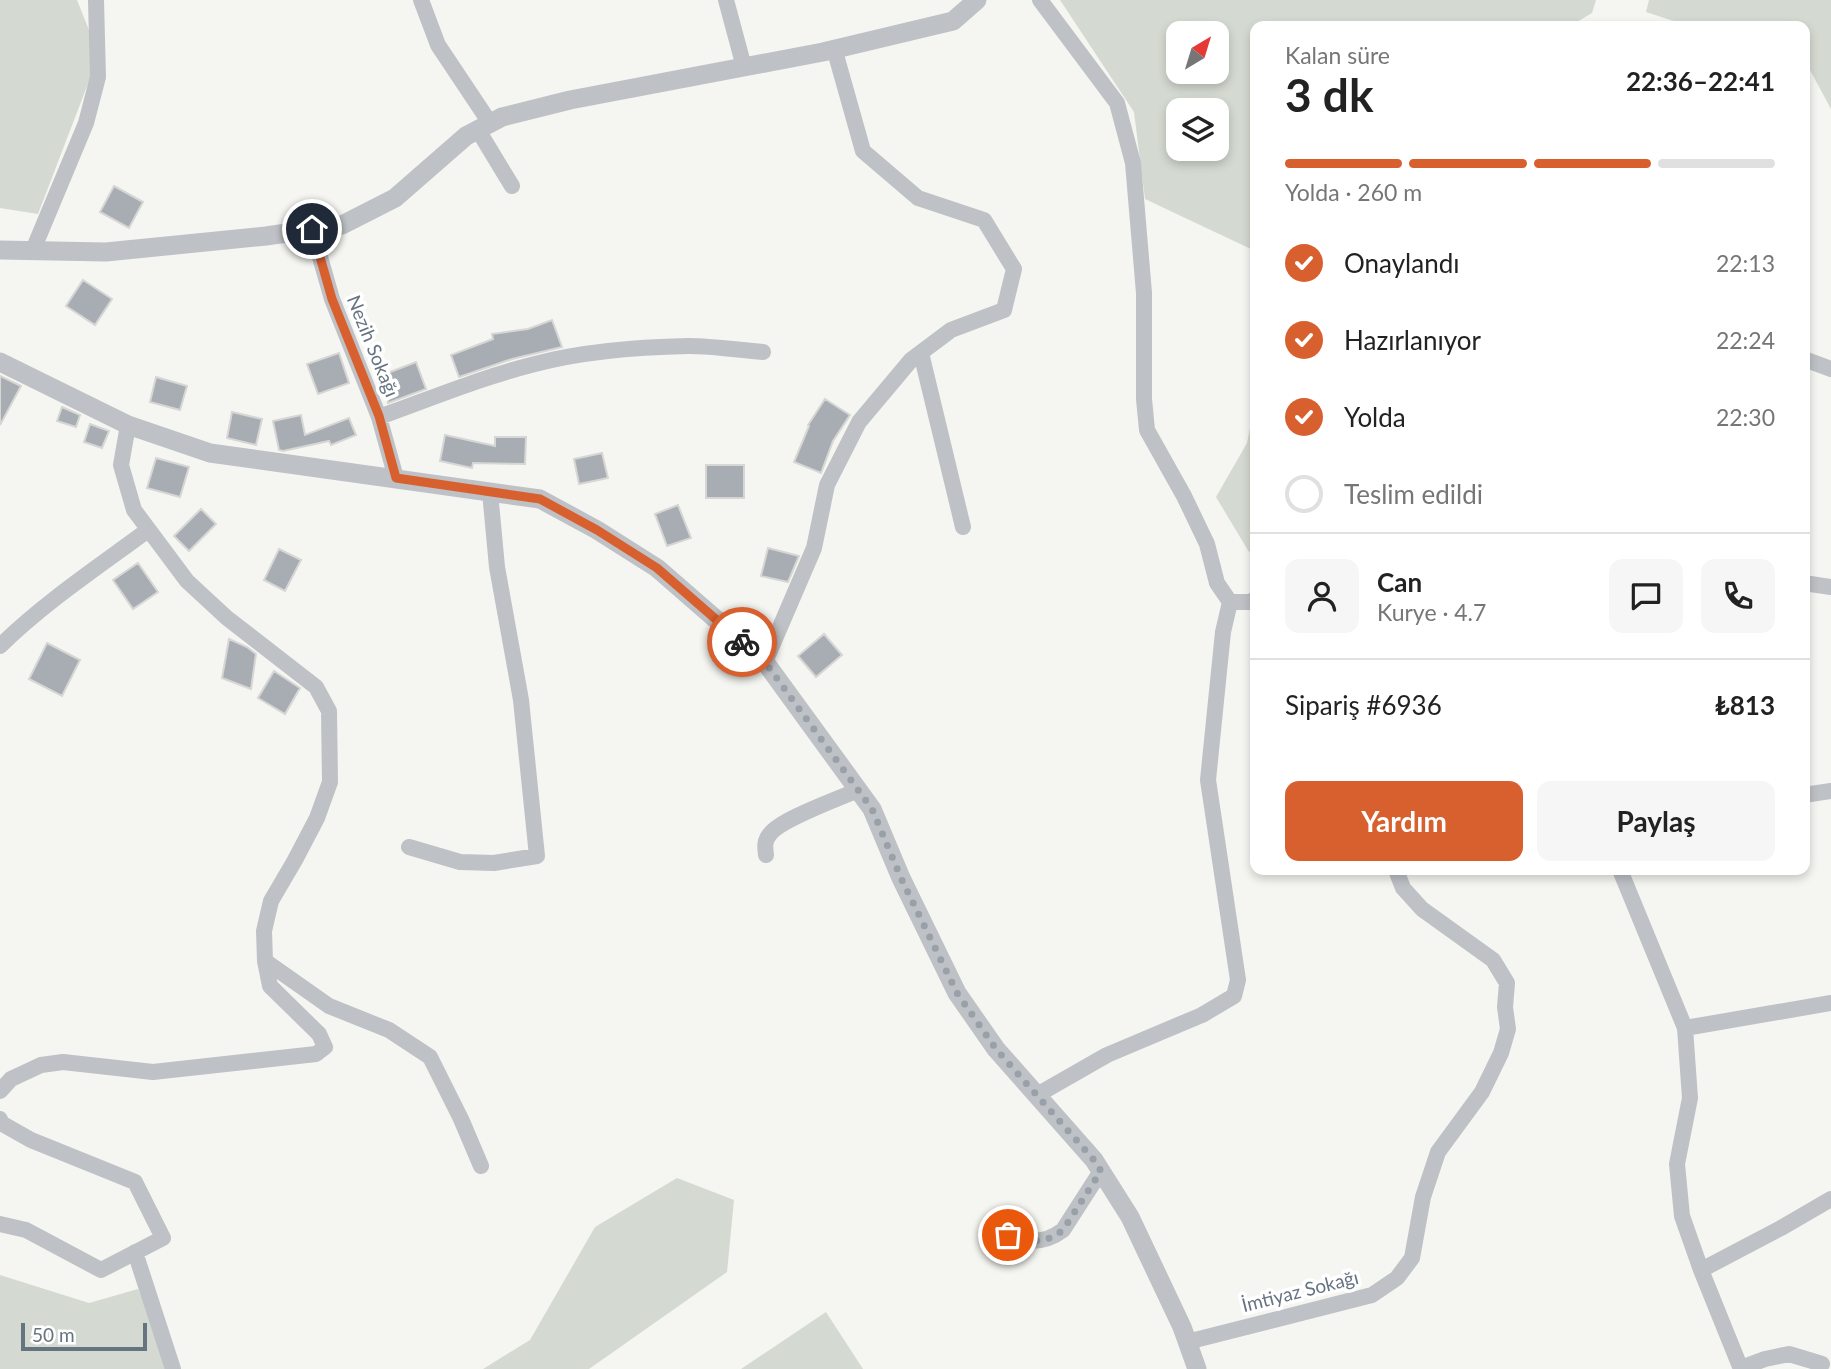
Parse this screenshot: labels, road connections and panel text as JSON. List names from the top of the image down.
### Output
{
  "streets": {
    "street": ["Nezih Sokağı", "İmtiyaz Sokağı"]
  },
  "scale_bar": "50 m",
  "north": "top right",
  "page": {
    "heading": ["3 dk", "Kalan süre", "22:36–22:41"],
    "panel": [
      "Can",
      "Kurye · 4.7",
      "Sipariş #6936",
      "₺813"
    ],
    "bar": "Yolda · 260 m",
    "list": [
      ["Onaylandı", "22:13"],
      ["Hazırlanıyor", "22:24"],
      ["Yolda", "22:30"],
      "Teslim edildi"
    ],
    "buttons": ["Yardım", "Paylaş"],
    "scale": "50 m"
  }
}
